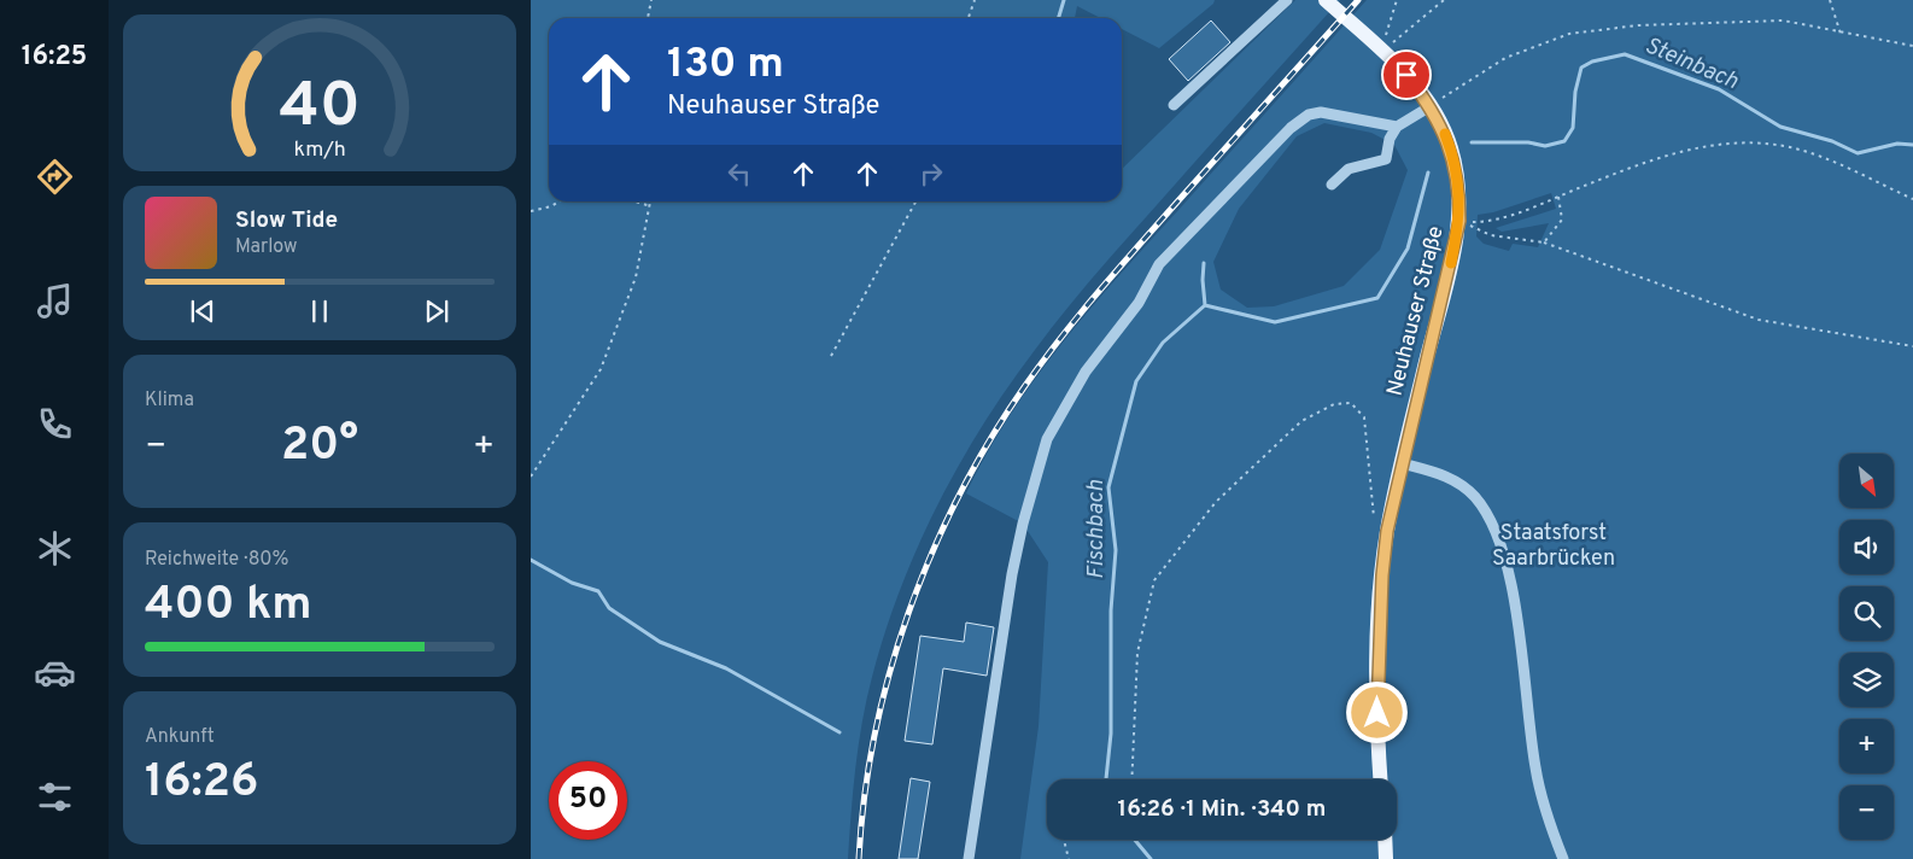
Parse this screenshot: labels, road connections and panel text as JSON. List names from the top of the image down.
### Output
{
  "streets": {
    "main road": ["Neuhauser Straße"]
  },
  "water": ["Steinbach", "Fischbach"],
  "parks": ["Staatsforst Saarbrücken"],
  "north": "bottom right",
  "page": {
    "tabs": "16:25",
    "turn": ["130 m", "Neuhauser Straße"],
    "song": ["Slow Tide", "Marlow"],
    "tile": [
      "Klima",
      ["Reichweite · 80%", "400 km"],
      ["Ankunft", "16:26"]
    ],
    "heat": ["−", "20°", "+"],
    "map_buttons": ["+", "−"],
    "limit": "50",
    "trip": "16:26 · 1 Min. · 340 m",
    "gauge": ["40", "km/h"]
  }
}
